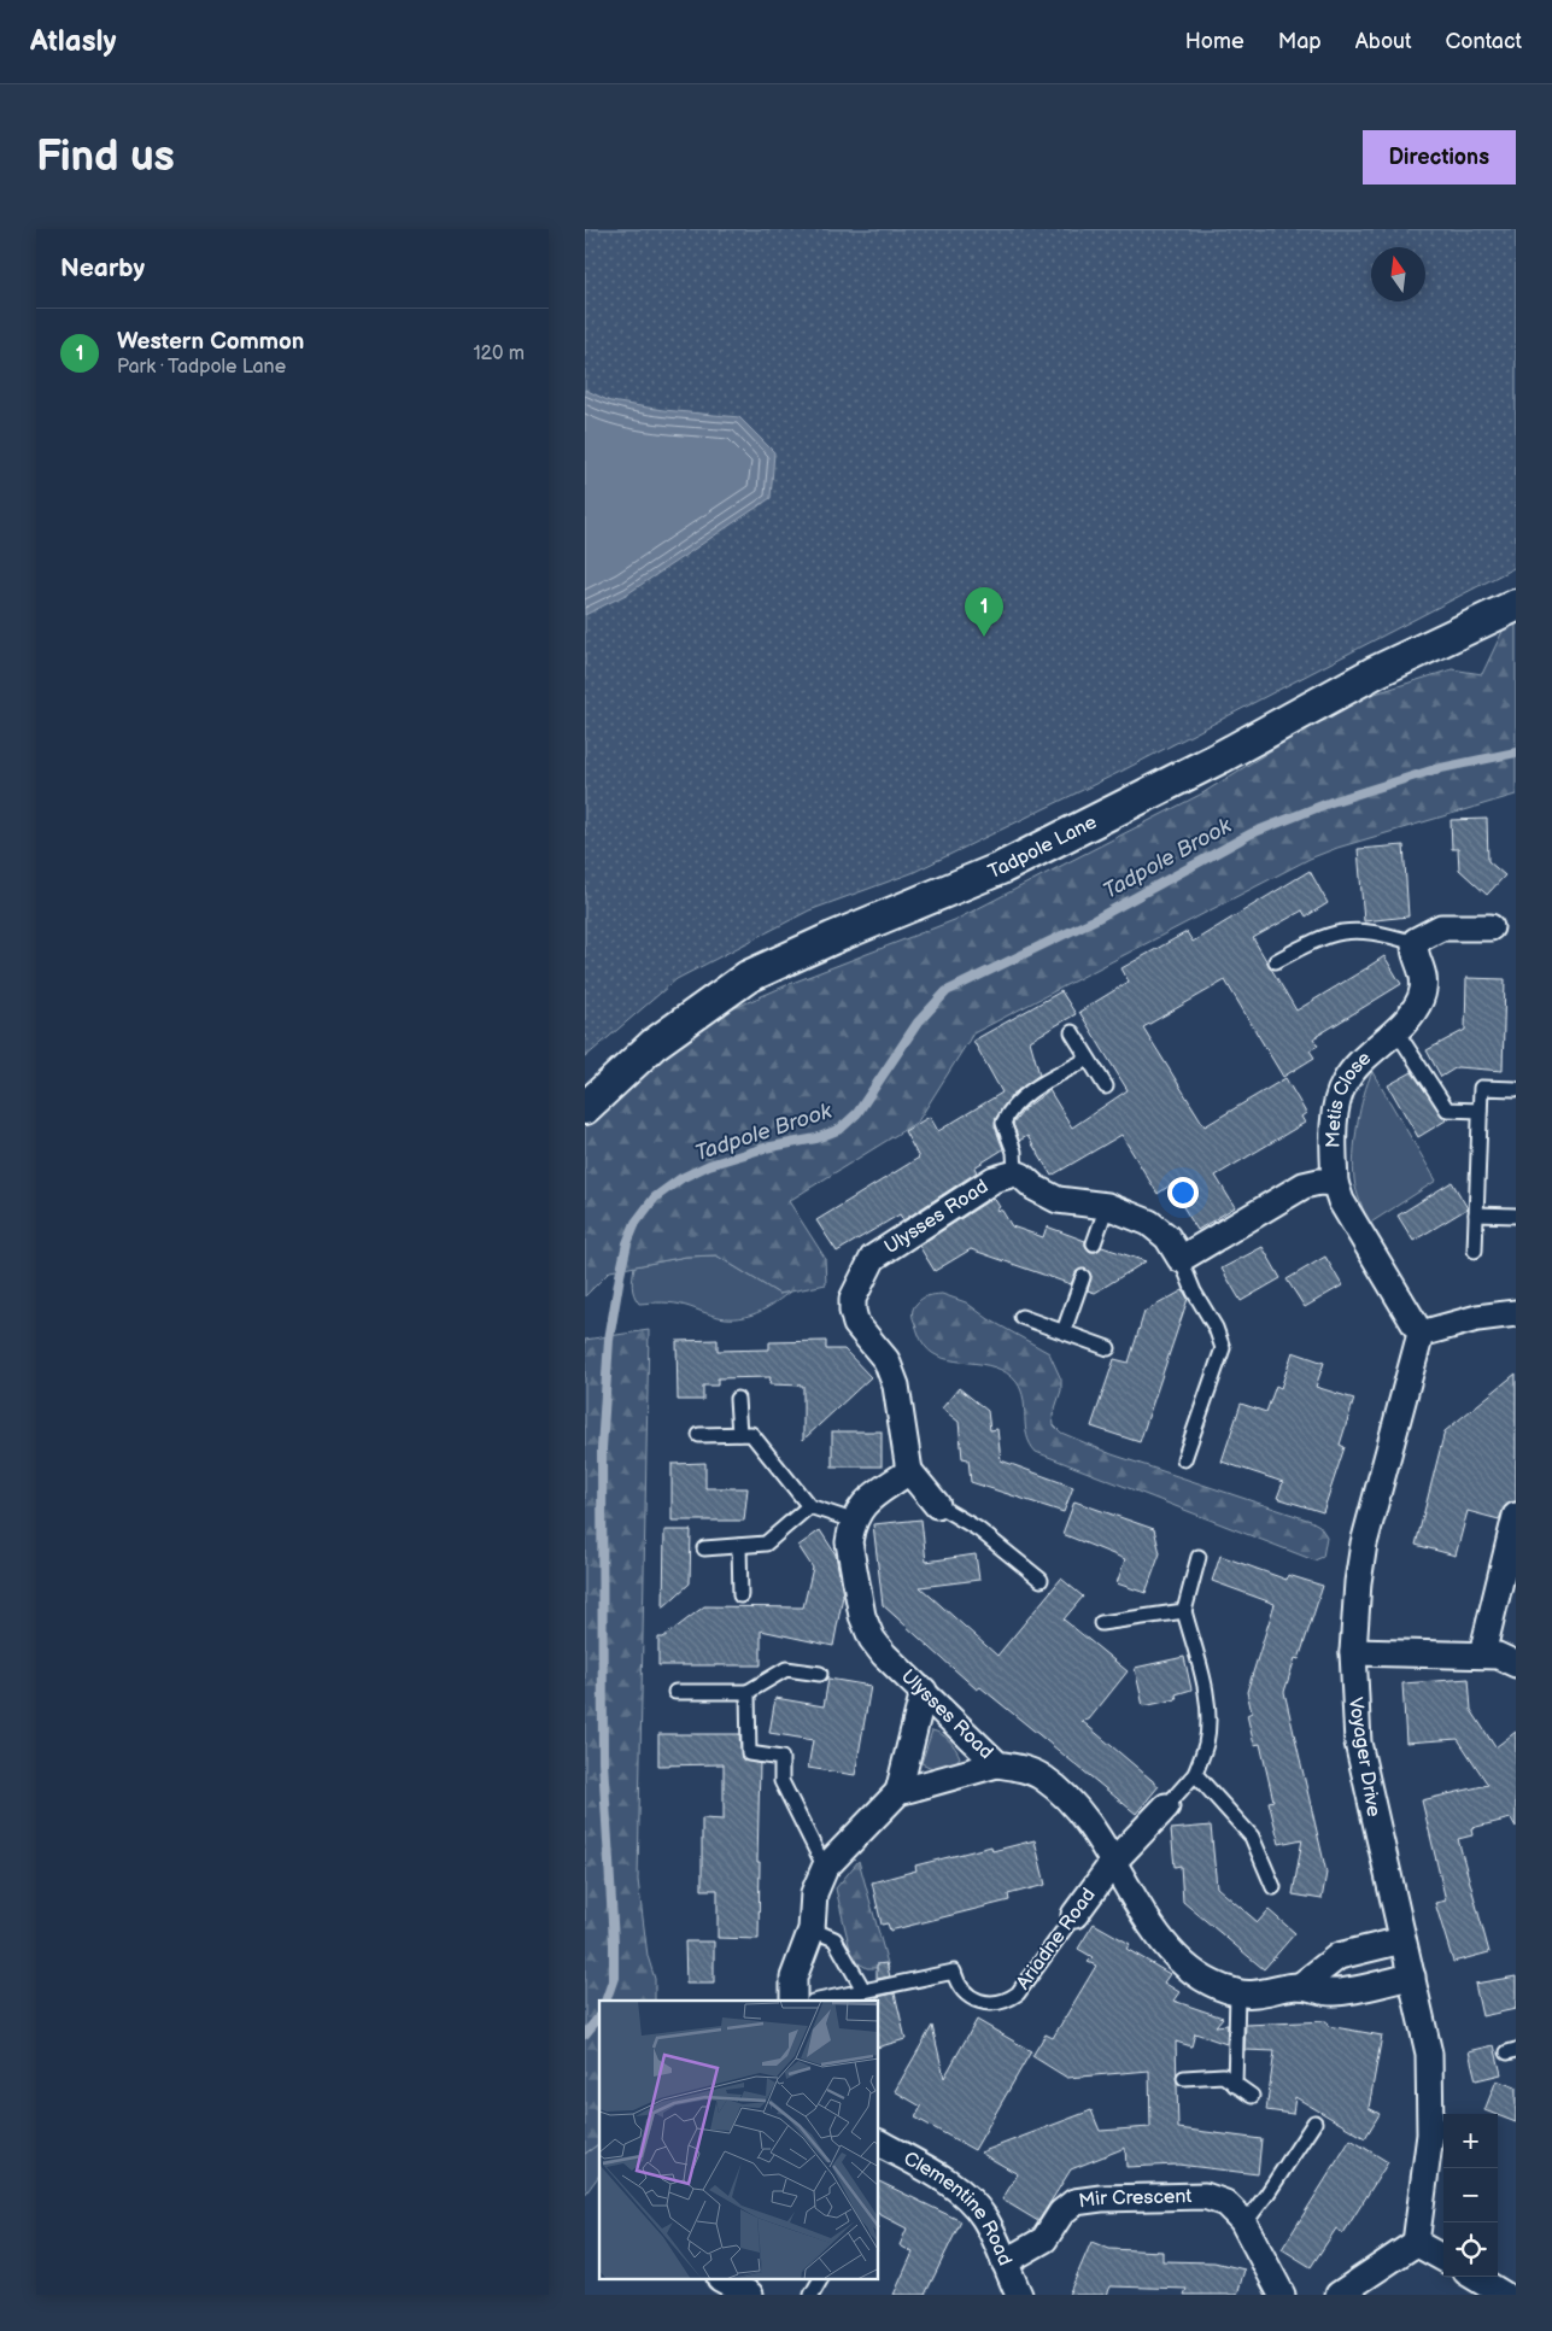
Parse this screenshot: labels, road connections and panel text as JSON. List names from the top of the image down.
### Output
{
  "streets": {
    "street": [
      "Tadpole Lane",
      "Metis Close",
      "Ulysses Road",
      "Voyager Drive",
      "Ariadne Road",
      "Mir Crescent",
      "Clementine Road"
    ]
  },
  "crossings": [
    ["Ulysses Road", "Voyager Drive"],
    ["Ulysses Road", "Ariadne Road"],
    ["Mir Crescent", "Clementine Road"]
  ],
  "water": ["Tadpole Brook"],
  "north": "top",
  "page": {
    "header": "Atlasly",
    "nav": [
      "Home",
      "Map",
      "About",
      "Contact"
    ],
    "buttons": "Directions",
    "title": "Find us",
    "heading": "Nearby",
    "list": [
      {
        "mark": "1",
        "name": "Western Common",
        "note": "Park · Tadpole Lane",
        "value": "120 m"
      }
    ],
    "pins": "1",
    "map_buttons": ["+", "−"]
  }
}
